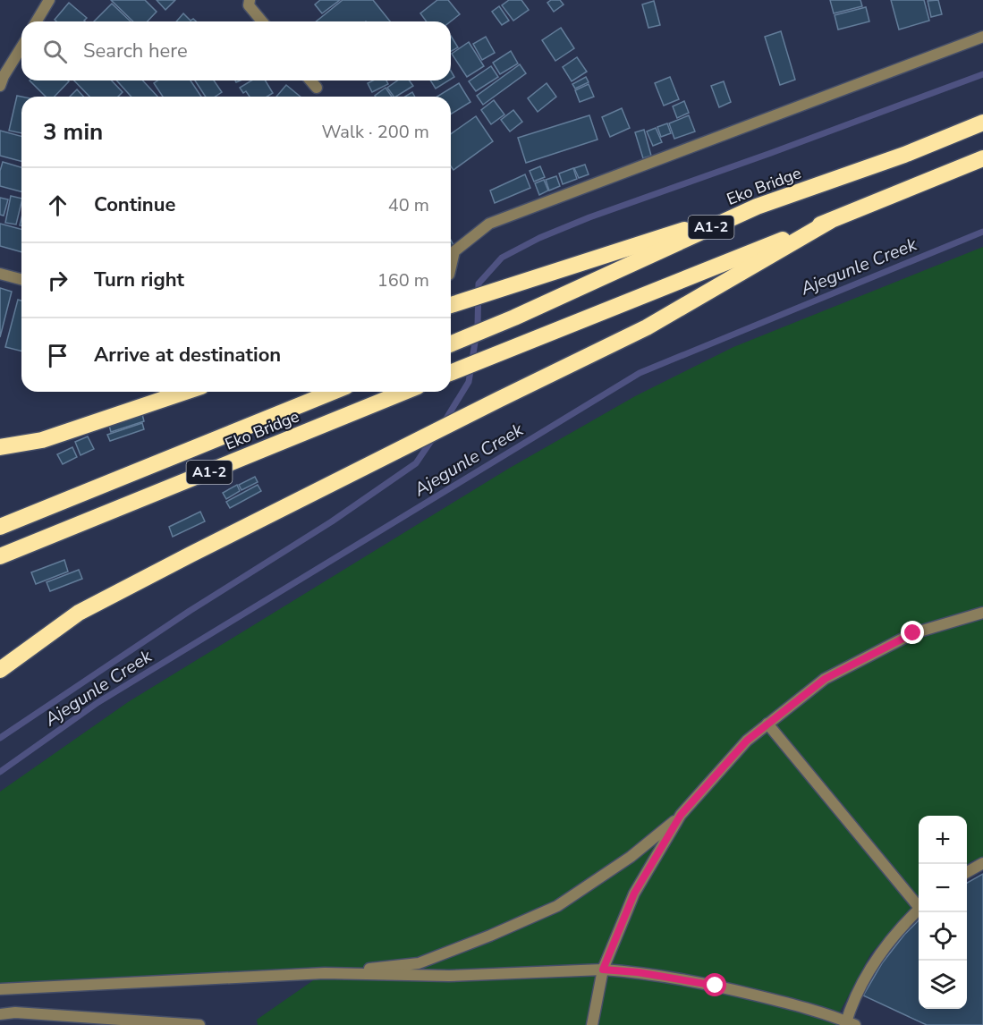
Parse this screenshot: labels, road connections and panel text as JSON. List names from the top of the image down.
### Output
{
  "streets": {
    "highway": ["Eko Bridge", "A1-2"]
  },
  "water": ["Ajegunle Creek"],
  "page": {
    "search": "Search here",
    "heading": ["3 min", "Walk · 200 m"],
    "list": [
      ["Continue", "40 m"],
      ["Turn right", "160 m"],
      "Arrive at destination"
    ],
    "map_buttons": ["+", "−"]
  }
}
